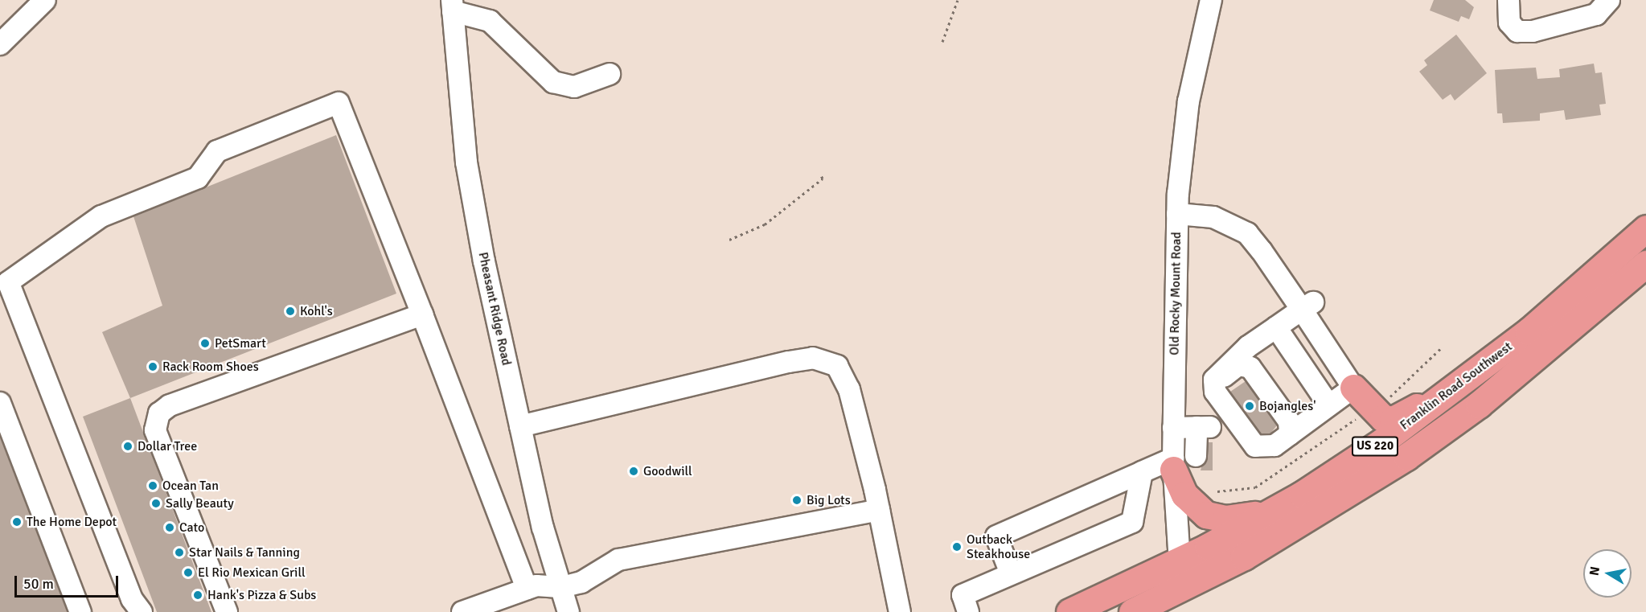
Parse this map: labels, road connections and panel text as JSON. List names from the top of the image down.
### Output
{
  "streets": {
    "highway": ["Franklin Road Southwest", "US 220"],
    "street": ["Old Rocky Mount Road", "Pheasant Ridge Road"]
  },
  "crossings": [
    ["Old Rocky Mount Road", "Franklin Road Southwest"]
  ],
  "places": [
    "Kohl's",
    "PetSmart",
    "Rack Room Shoes",
    "Bojangles'",
    "Dollar Tree",
    "Goodwill",
    "Ocean Tan",
    "Big Lots",
    "Sally Beauty",
    "The Home Depot",
    "Cato",
    "Outback Steakhouse",
    "Star Nails & Tanning",
    "El Rio Mexican Grill",
    "Hank's Pizza & Subs"
  ],
  "scale_bar": "50 m",
  "north": "left"
}
